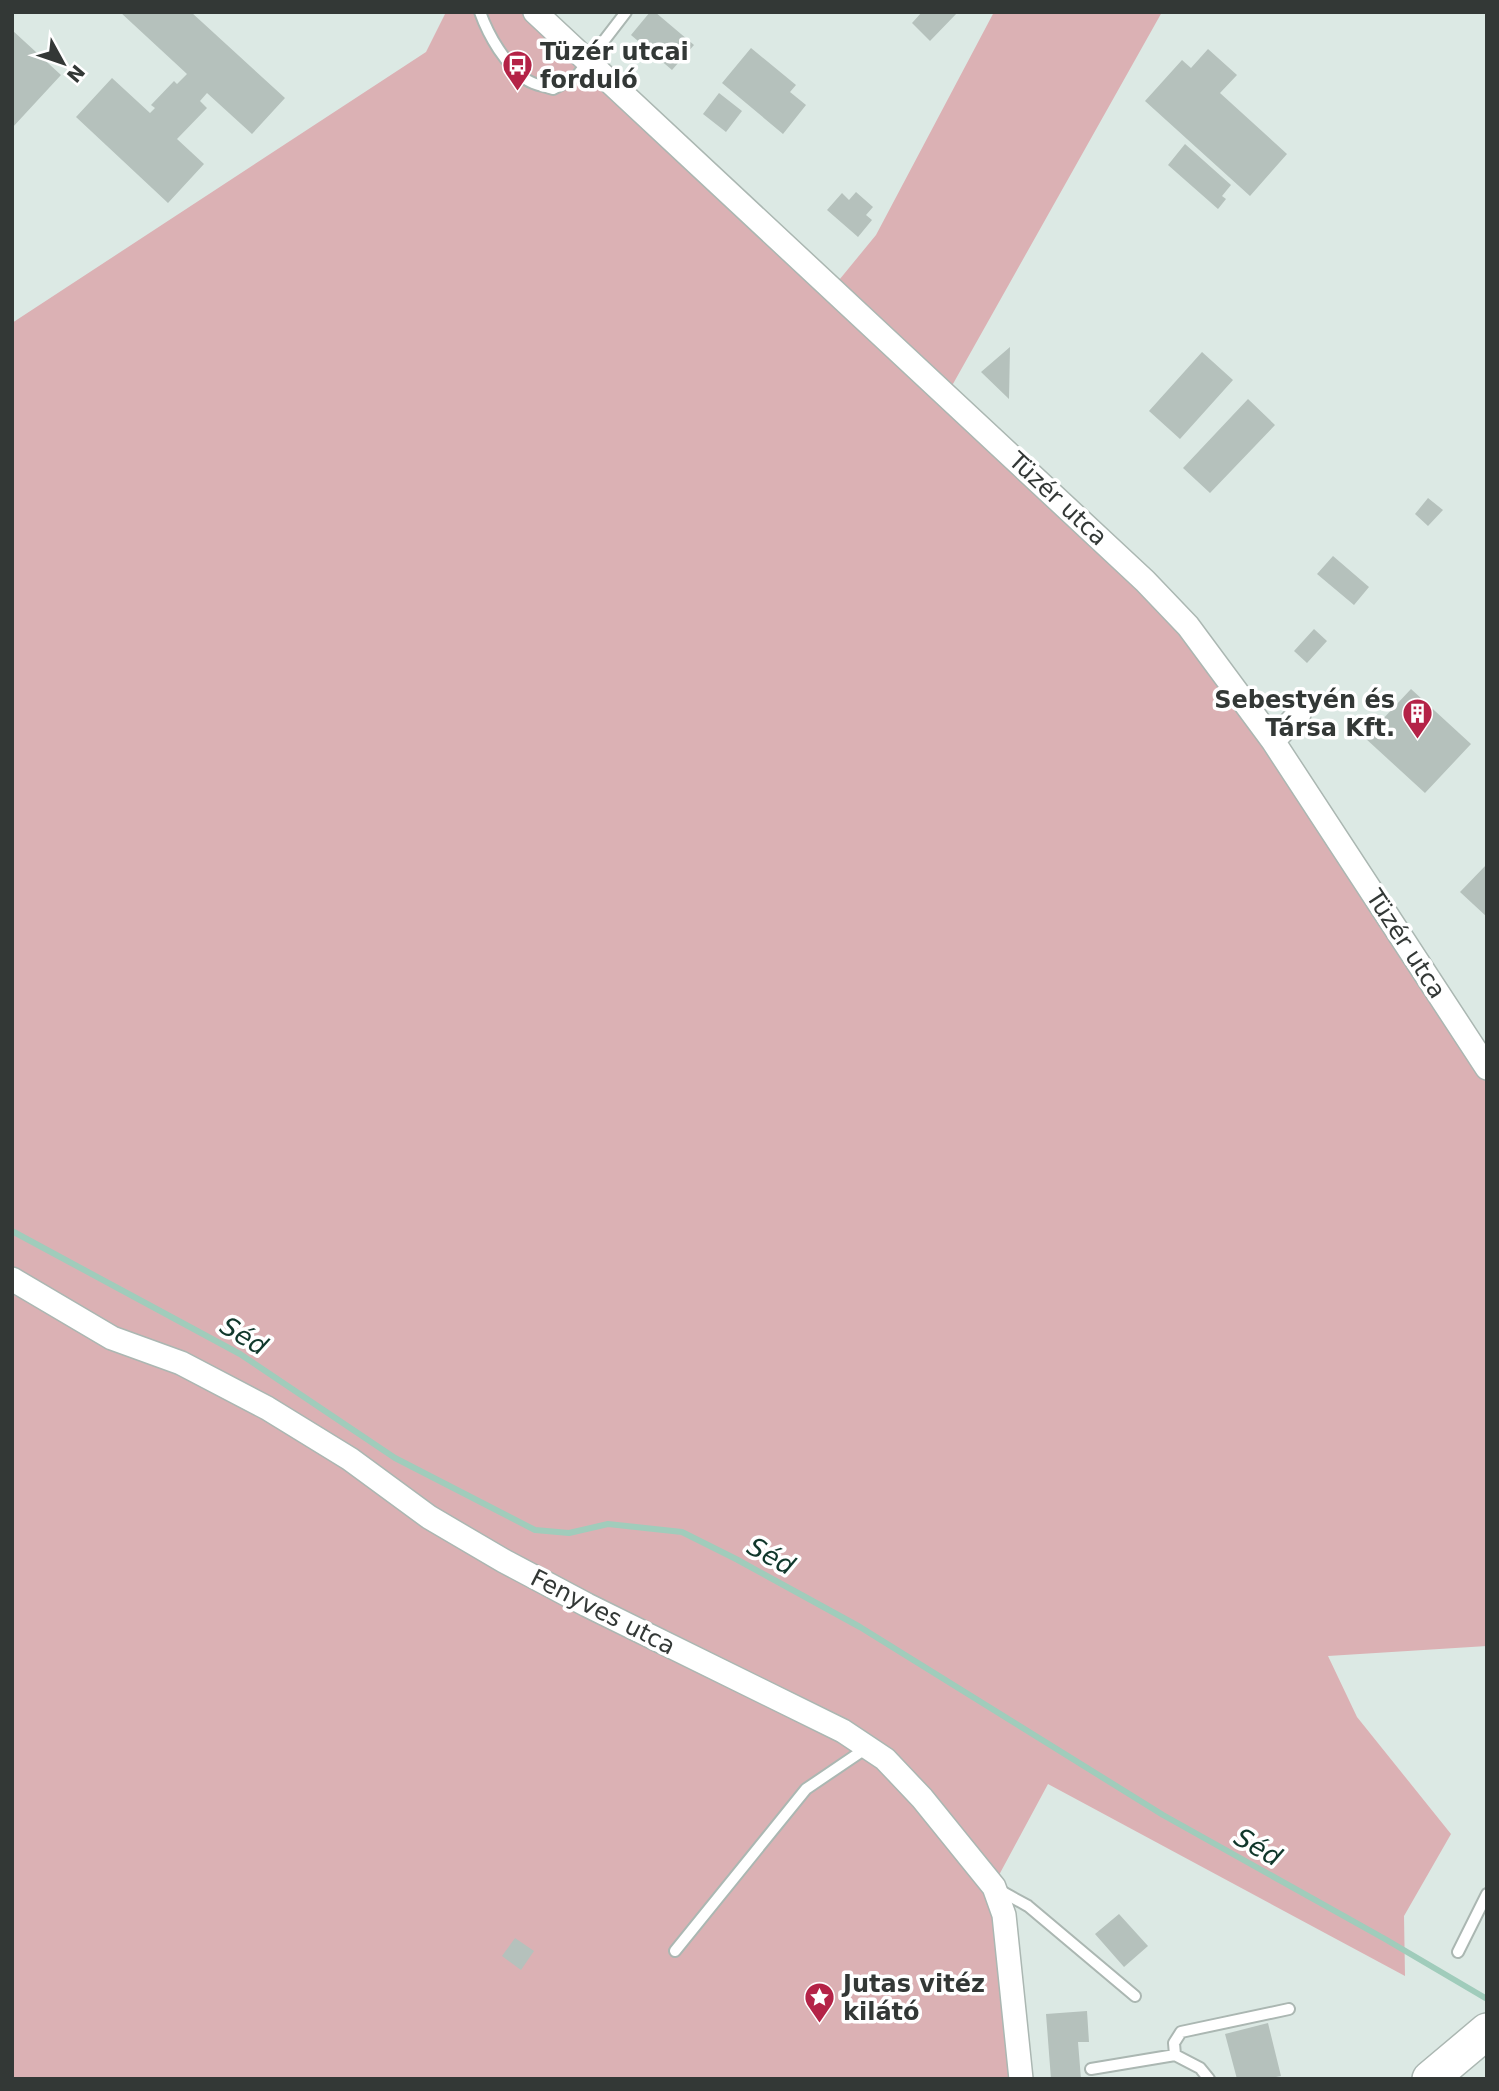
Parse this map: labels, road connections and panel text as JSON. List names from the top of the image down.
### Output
{
  "streets": {
    "street": ["Tüzér utca", "Fenyves utca"]
  },
  "water": ["Séd"],
  "places": {
    "bus stop": ["Tüzér utcai forduló"],
    "building": ["Sebestyén és Társa Kft."],
    "place": ["Jutas vitéz kilátó"]
  },
  "north": "bottom right"
}
